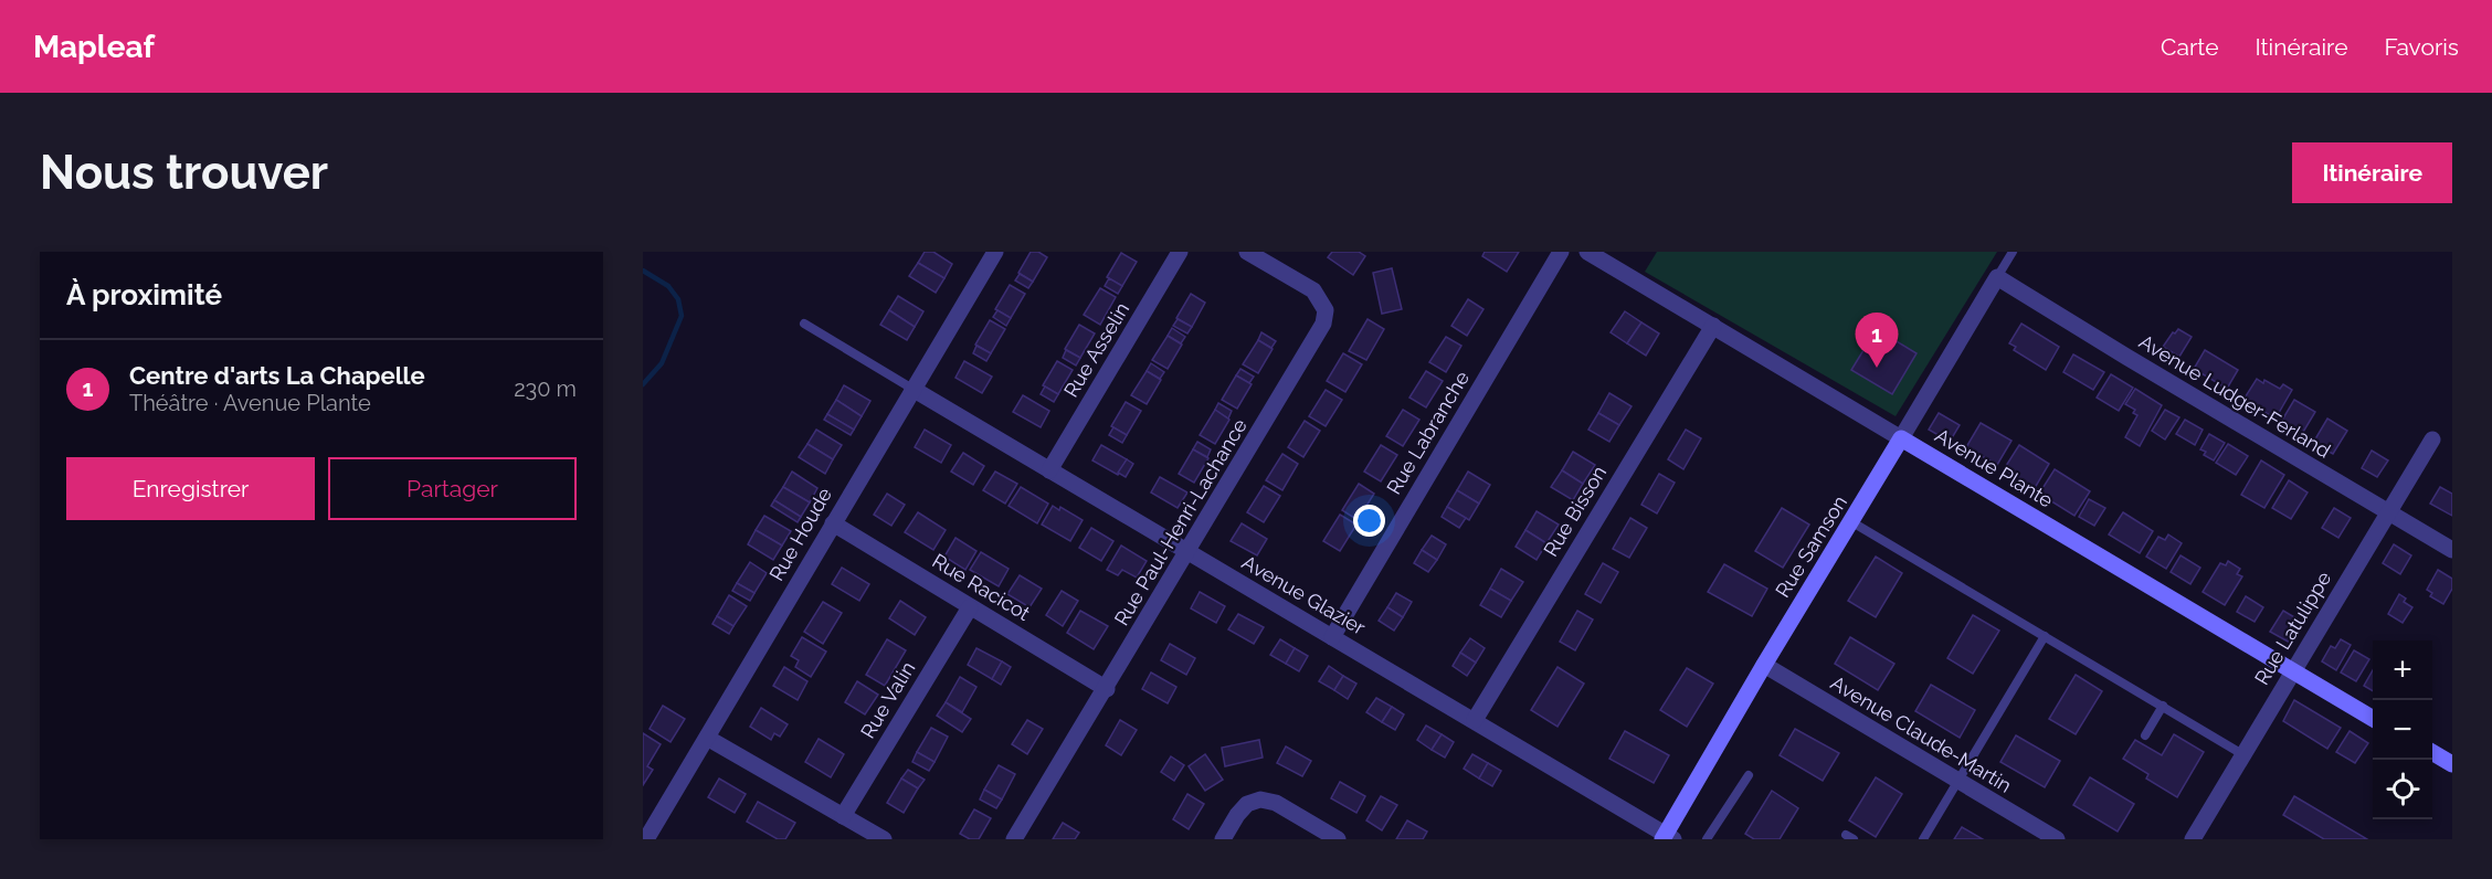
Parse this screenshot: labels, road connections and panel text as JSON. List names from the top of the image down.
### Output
{
  "streets": {
    "street": [
      "Rue Asselin",
      "Avenue Ludger-Ferland",
      "Rue Labranche",
      "Avenue Plante",
      "Rue Bisson",
      "Rue Paul-Henri-Lachance",
      "Rue Houde",
      "Rue Samson",
      "Rue Racicot",
      "Avenue Glazier",
      "Rue Latulippe",
      "Rue Valin",
      "Avenue Claude-Martin"
    ]
  },
  "crossings": [
    ["Rue Asselin", "Avenue Glazier"],
    ["Avenue Ludger-Ferland", "Rue Samson"],
    ["Avenue Ludger-Ferland", "Rue Latulippe"],
    ["Rue Labranche", "Avenue Glazier"],
    ["Avenue Plante", "Rue Bisson"],
    ["Avenue Plante", "Rue Samson"],
    ["Avenue Plante", "Rue Latulippe"],
    ["Rue Bisson", "Avenue Glazier"],
    ["Rue Paul-Henri-Lachance", "Rue Racicot"],
    ["Rue Paul-Henri-Lachance", "Avenue Glazier"],
    ["Rue Houde", "Rue Racicot"],
    ["Rue Houde", "Avenue Glazier"],
    ["Rue Samson", "Avenue Glazier"],
    ["Rue Samson", "Avenue Claude-Martin"],
    ["Rue Racicot", "Rue Valin"]
  ],
  "page": {
    "header": "Mapleaf",
    "nav": ["Carte", "Itinéraire", "Favoris"],
    "buttons": [
      "Itinéraire",
      ["Enregistrer", "Partager"]
    ],
    "title": "Nous trouver",
    "heading": "À proximité",
    "pins": "1",
    "list": [
      {
        "mark": "1",
        "name": "Centre d'arts La Chapelle",
        "note": "Théâtre · Avenue Plante",
        "value": "230 m"
      }
    ],
    "map_buttons": ["+", "−"]
  }
}
